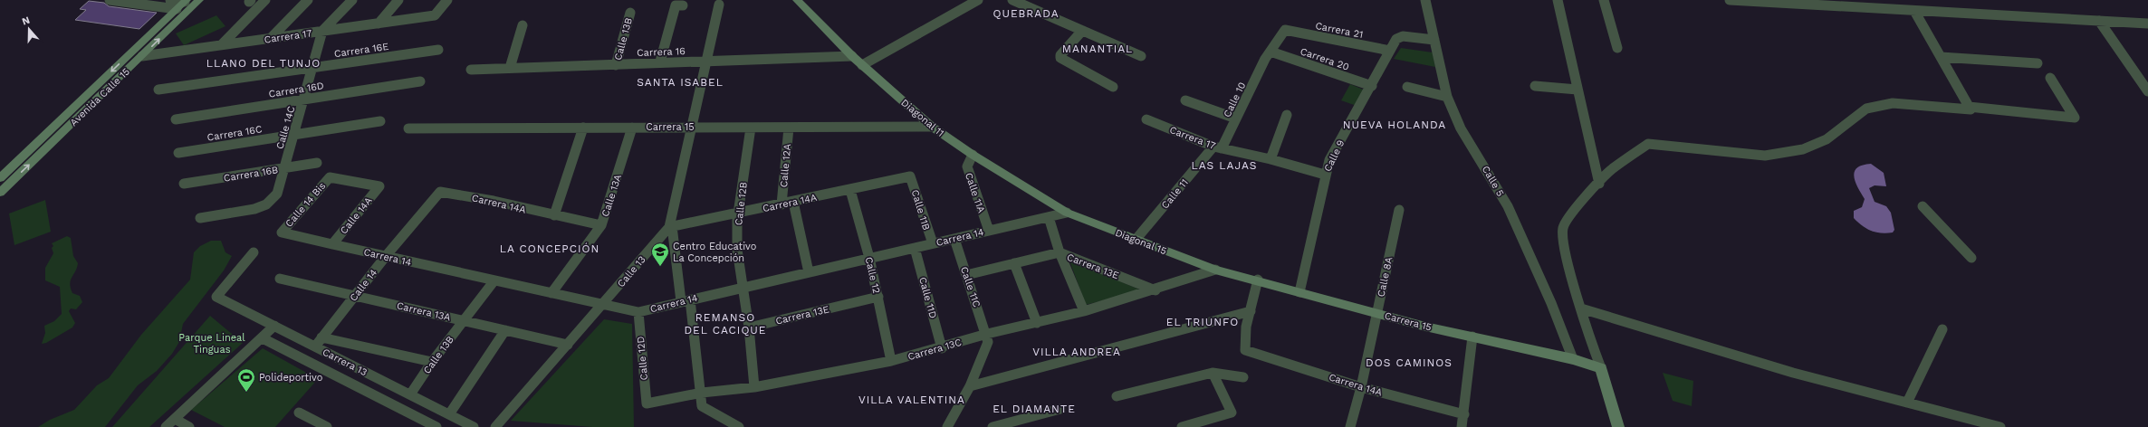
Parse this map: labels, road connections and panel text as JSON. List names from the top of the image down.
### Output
{
  "streets": {
    "street": [
      "Carrera 21",
      "Carrera 17",
      "Calle 13B",
      "Carrera 16E",
      "Carrera 16",
      "Carrera 20",
      "Carrera 16D",
      "Avenida Calle 15",
      "Calle 10",
      "Diagonal 11",
      "Carrera 15",
      "Calle 14C",
      "Carrera 16C",
      "Calle 9",
      "Calle 12A",
      "Carrera 16B",
      "Calle 5",
      "Calle 11A",
      "Calle 11",
      "Calle 13A",
      "Carrera 14A",
      "Calle 12B",
      "Calle 14 Bis",
      "Calle 11B",
      "Calle 14A",
      "Carrera 14",
      "Diagonal 15",
      "Carrera 13E",
      "Calle 13",
      "Calle 12",
      "Calle 8A",
      "Calle 14",
      "Calle 11C",
      "Calle 11D",
      "Carrera 13A",
      "Carrera 13C",
      "Calle 12D",
      "Carrera 13"
    ]
  },
  "crossings": [
    ["Carrera 21", "Calle 10"],
    ["Carrera 21", "Calle 9"],
    ["Carrera 17", "Avenida Calle 15"],
    ["Carrera 17", "Calle 10"],
    ["Carrera 17", "Calle 14C"],
    ["Carrera 17", "Calle 9"],
    ["Carrera 17", "Calle 11"],
    ["Calle 13B", "Carrera 16"],
    ["Calle 13B", "Carrera 14"],
    ["Calle 13B", "Carrera 13A"],
    ["Calle 13B", "Carrera 13"],
    ["Carrera 16E", "Calle 14C"],
    ["Carrera 16", "Diagonal 11"],
    ["Carrera 16", "Calle 13"],
    ["Carrera 20", "Calle 10"],
    ["Carrera 20", "Calle 9"],
    ["Carrera 16D", "Calle 14C"],
    ["Calle 10", "Calle 11"],
    ["Diagonal 11", "Carrera 15"],
    ["Diagonal 11", "Calle 11A"],
    ["Diagonal 11", "Carrera 14"],
    ["Diagonal 11", "Diagonal 15"],
    ["Carrera 15", "Calle 9"],
    ["Carrera 15", "Calle 12A"],
    ["Carrera 15", "Calle 5"],
    ["Carrera 15", "Calle 13A"],
    ["Carrera 15", "Calle 12B"],
    ["Carrera 15", "Diagonal 15"],
    ["Carrera 15", "Calle 13"],
    ["Carrera 15", "Calle 8A"],
    ["Carrera 15", "Carrera 13C"],
    ["Calle 14C", "Carrera 16C"],
    ["Calle 14C", "Carrera 16B"],
    ["Calle 9", "Calle 5"],
    ["Calle 12A", "Carrera 14A"],
    ["Calle 12A", "Carrera 14"],
    ["Calle 11A", "Carrera 14"],
    ["Calle 11", "Diagonal 15"],
    ["Calle 13A", "Carrera 14A"],
    ["Calle 13A", "Carrera 14"],
    ["Carrera 14A", "Calle 12B"],
    ["Carrera 14A", "Calle 11B"],
    ["Carrera 14A", "Calle 13"],
    ["Carrera 14A", "Calle 12"],
    ["Carrera 14A", "Calle 8A"],
    ["Carrera 14A", "Calle 14"],
    ["Calle 12B", "Carrera 14"],
    ["Calle 12B", "Carrera 13E"],
    ["Calle 12B", "Carrera 13C"],
    ["Calle 14 Bis", "Calle 14A"],
    ["Calle 14 Bis", "Carrera 14"],
    ["Calle 11B", "Carrera 14"],
    ["Calle 14A", "Carrera 14"],
    ["Carrera 14", "Diagonal 15"],
    ["Carrera 14", "Calle 13"],
    ["Carrera 14", "Calle 12"],
    ["Carrera 14", "Calle 14"],
    ["Carrera 14", "Calle 11C"],
    ["Carrera 14", "Calle 11D"],
    ["Carrera 14", "Calle 12D"],
    ["Diagonal 15", "Carrera 13C"],
    ["Carrera 13E", "Calle 12"],
    ["Carrera 13E", "Calle 11C"],
    ["Carrera 13E", "Carrera 13C"],
    ["Calle 13", "Carrera 13A"],
    ["Calle 12", "Carrera 13C"],
    ["Calle 14", "Carrera 13A"],
    ["Calle 14", "Carrera 13"],
    ["Calle 11C", "Carrera 13C"],
    ["Calle 11D", "Carrera 13C"],
    ["Carrera 13C", "Calle 12D"]
  ],
  "districts": [
    "QUEBRADA",
    "MANANTIAL",
    "LLANO DEL TUNJO",
    "SANTA ISABEL",
    "NUEVA HOLANDA",
    "LAS LAJAS",
    "LA CONCEPCIÓN",
    "REMANSO DEL CACIQUE",
    "EL TRIUNFO",
    "VILLA ANDREA",
    "DOS CAMINOS",
    "VILLA VALENTINA",
    "EL DIAMANTE"
  ],
  "parks": ["Parque Lineal Tinguas"],
  "places": {
    "school or university": ["Centro Educativo La Concepción"],
    "sports": ["Polideportivo"]
  },
  "north": "top"
}
